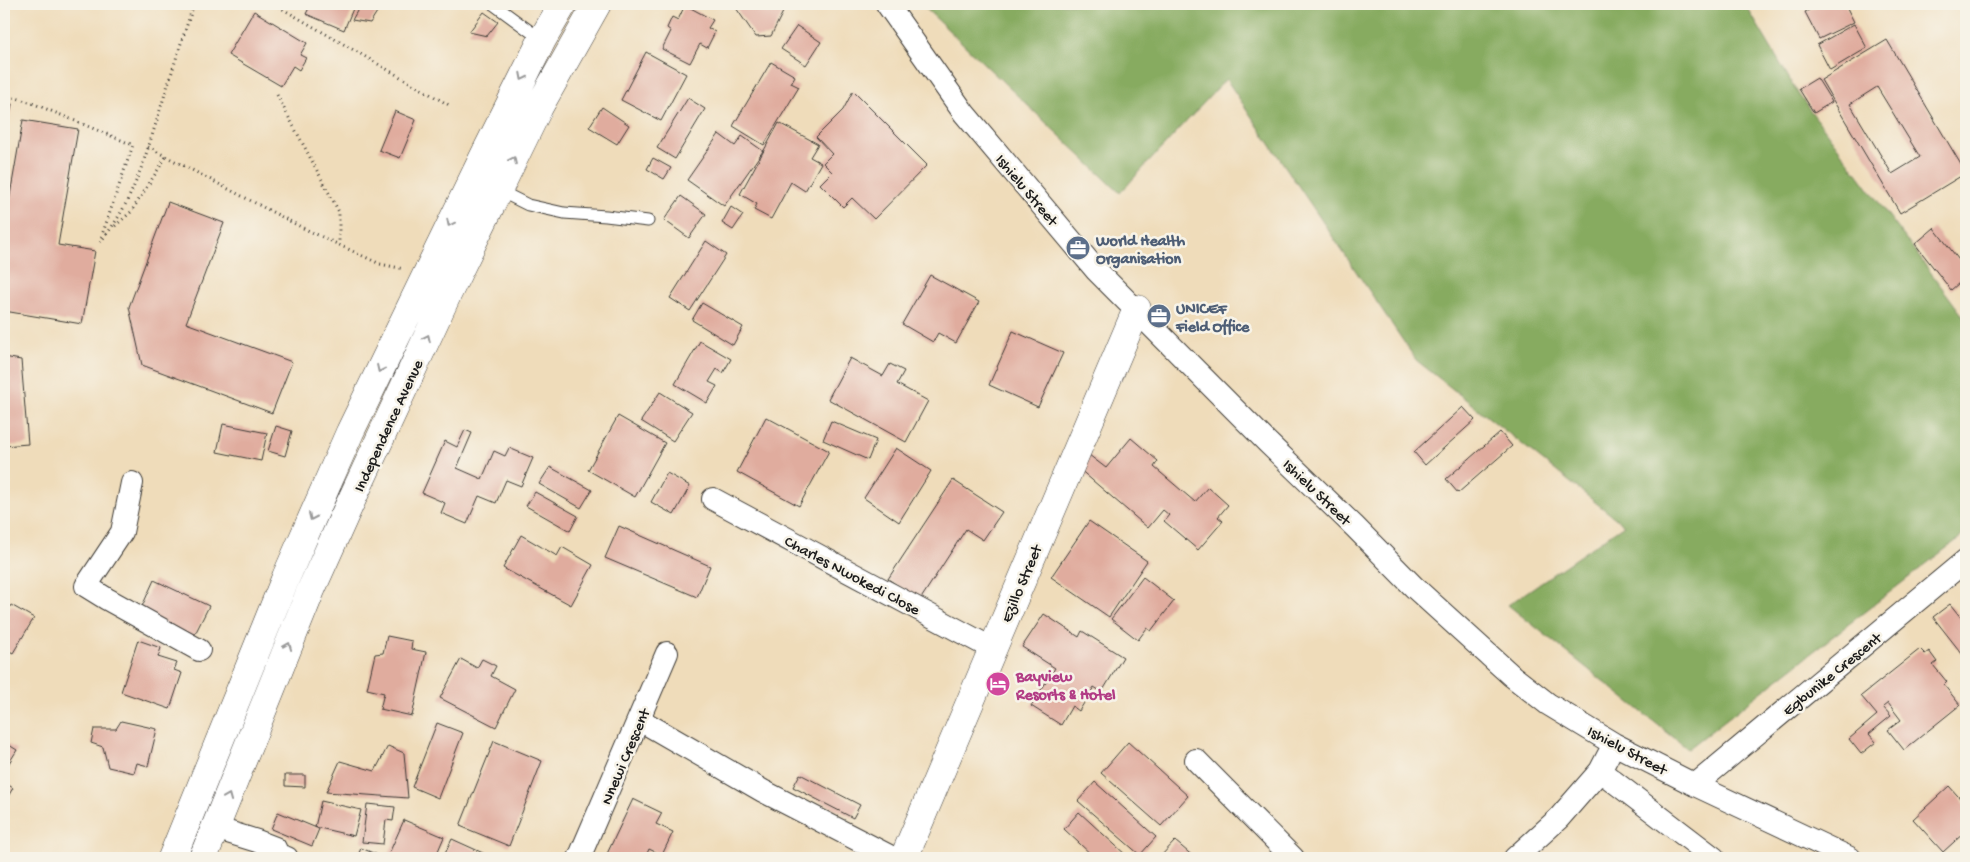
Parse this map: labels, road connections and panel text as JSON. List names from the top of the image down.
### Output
{
  "streets": {
    "main road": ["Independence Avenue", "Ezillo Street"],
    "street": [
      "Ishielu Street",
      "Charles Nwokedi Close",
      "Egbunike Crescent",
      "Nnewi Crescent"
    ]
  },
  "crossings": [
    ["Ishielu Street", "Ezillo Street"],
    ["Ishielu Street", "Egbunike Crescent"],
    ["Charles Nwokedi Close", "Ezillo Street"]
  ],
  "places": {
    "office": ["World Health Organisation", "UNICEF Field Office"],
    "hotel": ["Bayview Resorts & Hotel"]
  }
}
